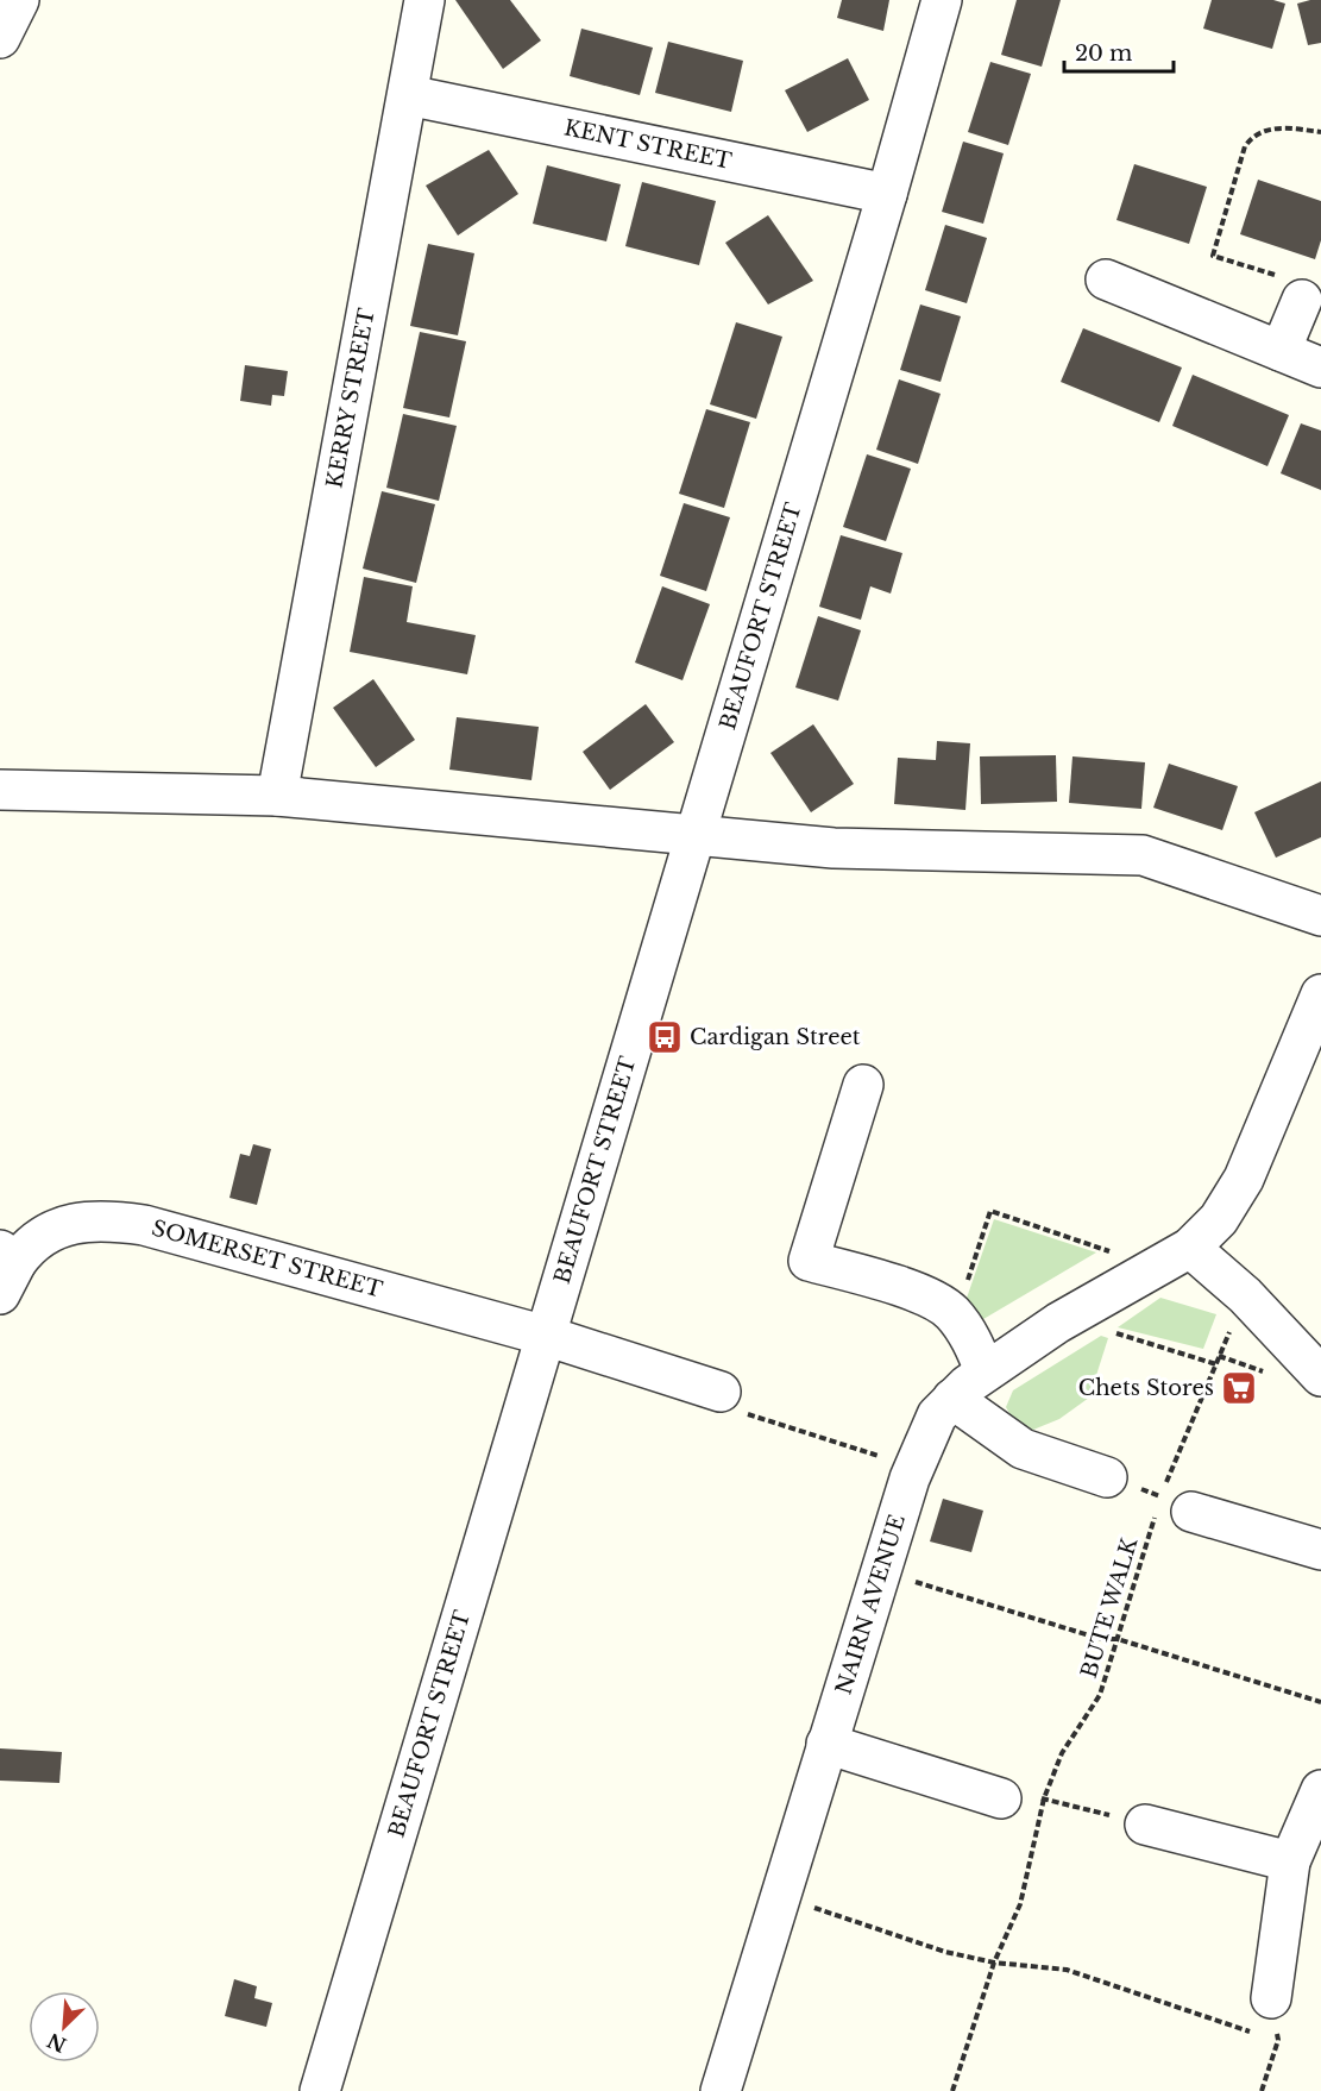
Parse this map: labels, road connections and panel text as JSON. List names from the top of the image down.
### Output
{
  "streets": {
    "street": [
      "KENT STREET",
      "KERRY STREET",
      "BEAUFORT STREET",
      "SOMERSET STREET",
      "NAIRN AVENUE"
    ],
    "path": ["BUTE WALK"]
  },
  "crossings": [
    ["KENT STREET", "KERRY STREET"],
    ["KENT STREET", "BEAUFORT STREET"],
    ["BEAUFORT STREET", "SOMERSET STREET"]
  ],
  "places": {
    "bus stop": ["Cardigan Street"],
    "supermarket": ["Chets Stores"]
  },
  "scale_bar": "20 m",
  "north": "bottom left"
}
